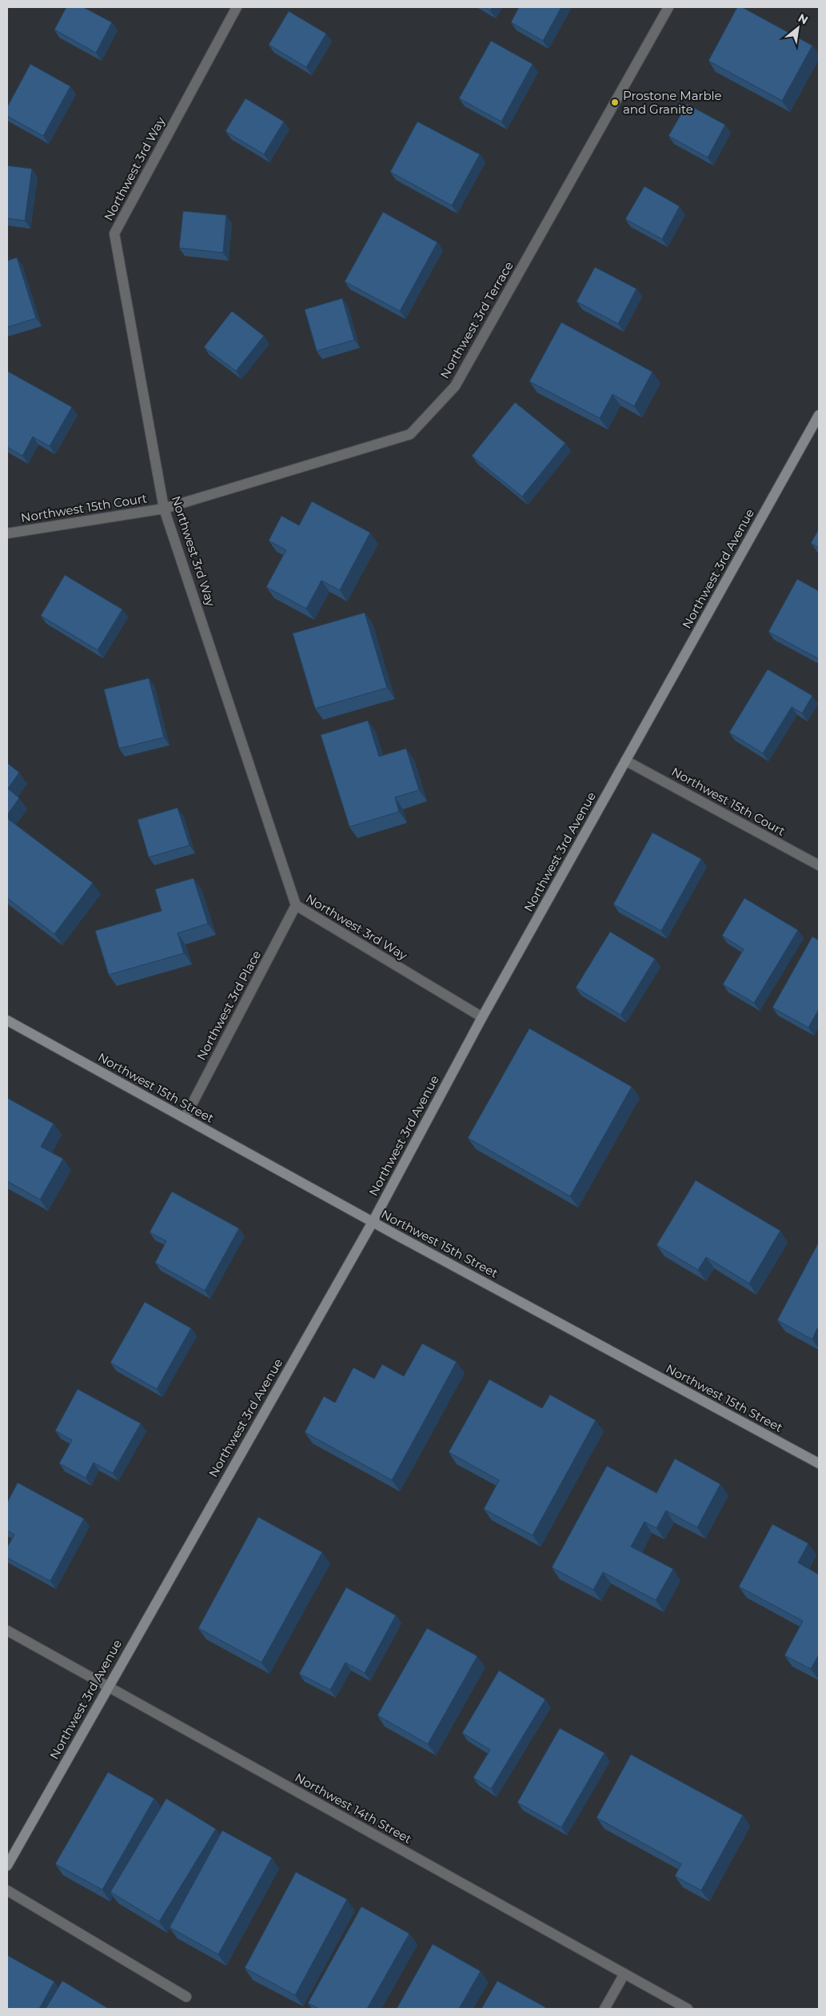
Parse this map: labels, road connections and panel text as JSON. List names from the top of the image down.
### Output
{
  "streets": {
    "street": [
      "Northwest 3rd Way",
      "Northwest 3rd Terrace",
      "Northwest 15th Court",
      "Northwest 3rd Avenue",
      "Northwest 3rd Place",
      "Northwest 15th Street",
      "Northwest 14th Street"
    ]
  },
  "crossings": [
    ["Northwest 3rd Way", "Northwest 3rd Terrace"],
    ["Northwest 3rd Way", "Northwest 15th Court"],
    ["Northwest 3rd Way", "Northwest 3rd Avenue"],
    ["Northwest 3rd Way", "Northwest 3rd Place"],
    ["Northwest 3rd Terrace", "Northwest 15th Court"],
    ["Northwest 15th Court", "Northwest 3rd Avenue"],
    ["Northwest 3rd Avenue", "Northwest 15th Street"],
    ["Northwest 3rd Avenue", "Northwest 14th Street"],
    ["Northwest 3rd Place", "Northwest 15th Street"]
  ],
  "places": ["Prostone Marble and Granite"],
  "north": "top right"
}
